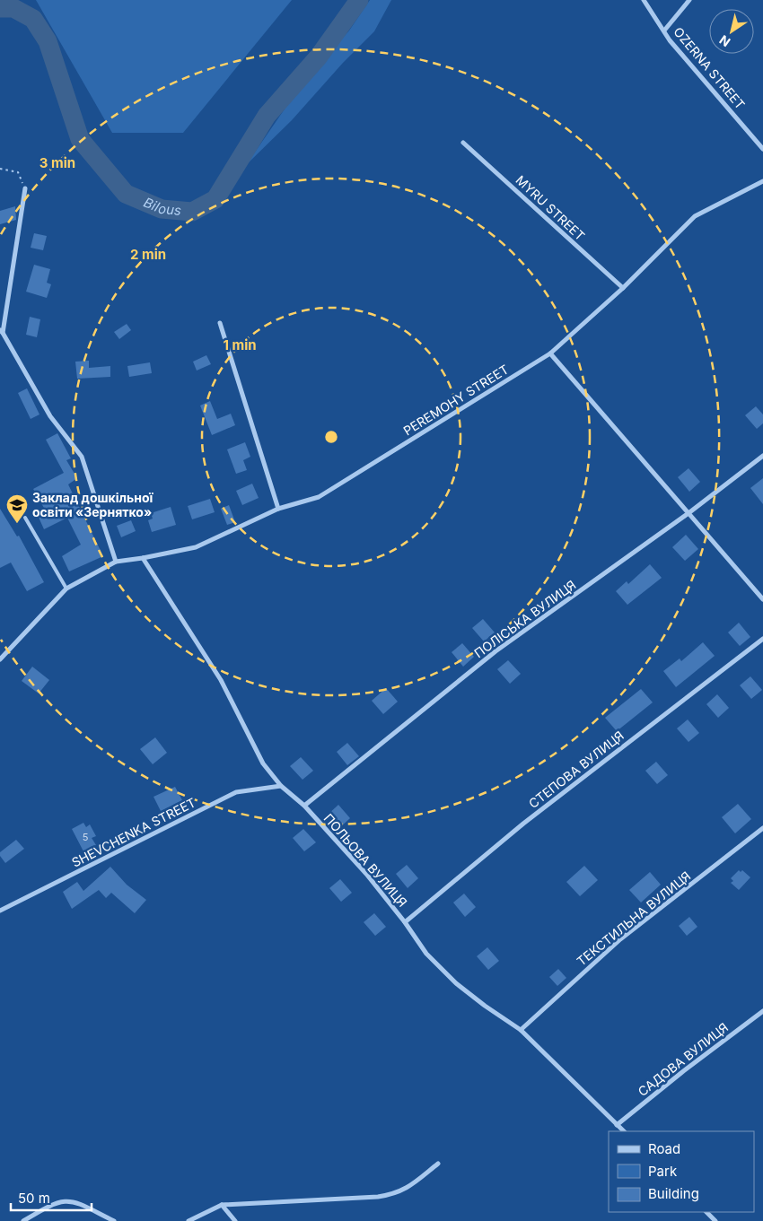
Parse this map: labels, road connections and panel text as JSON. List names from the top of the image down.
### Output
{
  "streets": {
    "street": [
      "OZERNA STREET",
      "MYRU STREET",
      "PEREMOHY STREET",
      "ПОЛІСЬКА ВУЛИЦЯ",
      "СТЕПОВА ВУЛИЦЯ",
      "SHEVCHENKA STREET",
      "ПОЛЬОВА ВУЛИЦЯ",
      "ТЕКСТИЛЬНА ВУЛИЦЯ",
      "САДОВА ВУЛИЦЯ"
    ]
  },
  "crossings": [
    ["MYRU STREET", "PEREMOHY STREET"],
    ["PEREMOHY STREET", "ПОЛЬОВА ВУЛИЦЯ"],
    ["ПОЛІСЬКА ВУЛИЦЯ", "ПОЛЬОВА ВУЛИЦЯ"],
    ["СТЕПОВА ВУЛИЦЯ", "ПОЛЬОВА ВУЛИЦЯ"],
    ["SHEVCHENKA STREET", "ПОЛЬОВА ВУЛИЦЯ"],
    ["ПОЛЬОВА ВУЛИЦЯ", "ТЕКСТИЛЬНА ВУЛИЦЯ"],
    ["ПОЛЬОВА ВУЛИЦЯ", "САДОВА ВУЛИЦЯ"]
  ],
  "water": ["Bilous"],
  "places": {
    "school or university": ["Заклад дошкільної освіти «Зернятко»"]
  },
  "house_numbers": ["5"],
  "legend": ["Road", "Park", "Building"],
  "scale_bar": "50 m",
  "north": "bottom left",
  "rings": ["3 min", "2 min", "1 min"]
}
